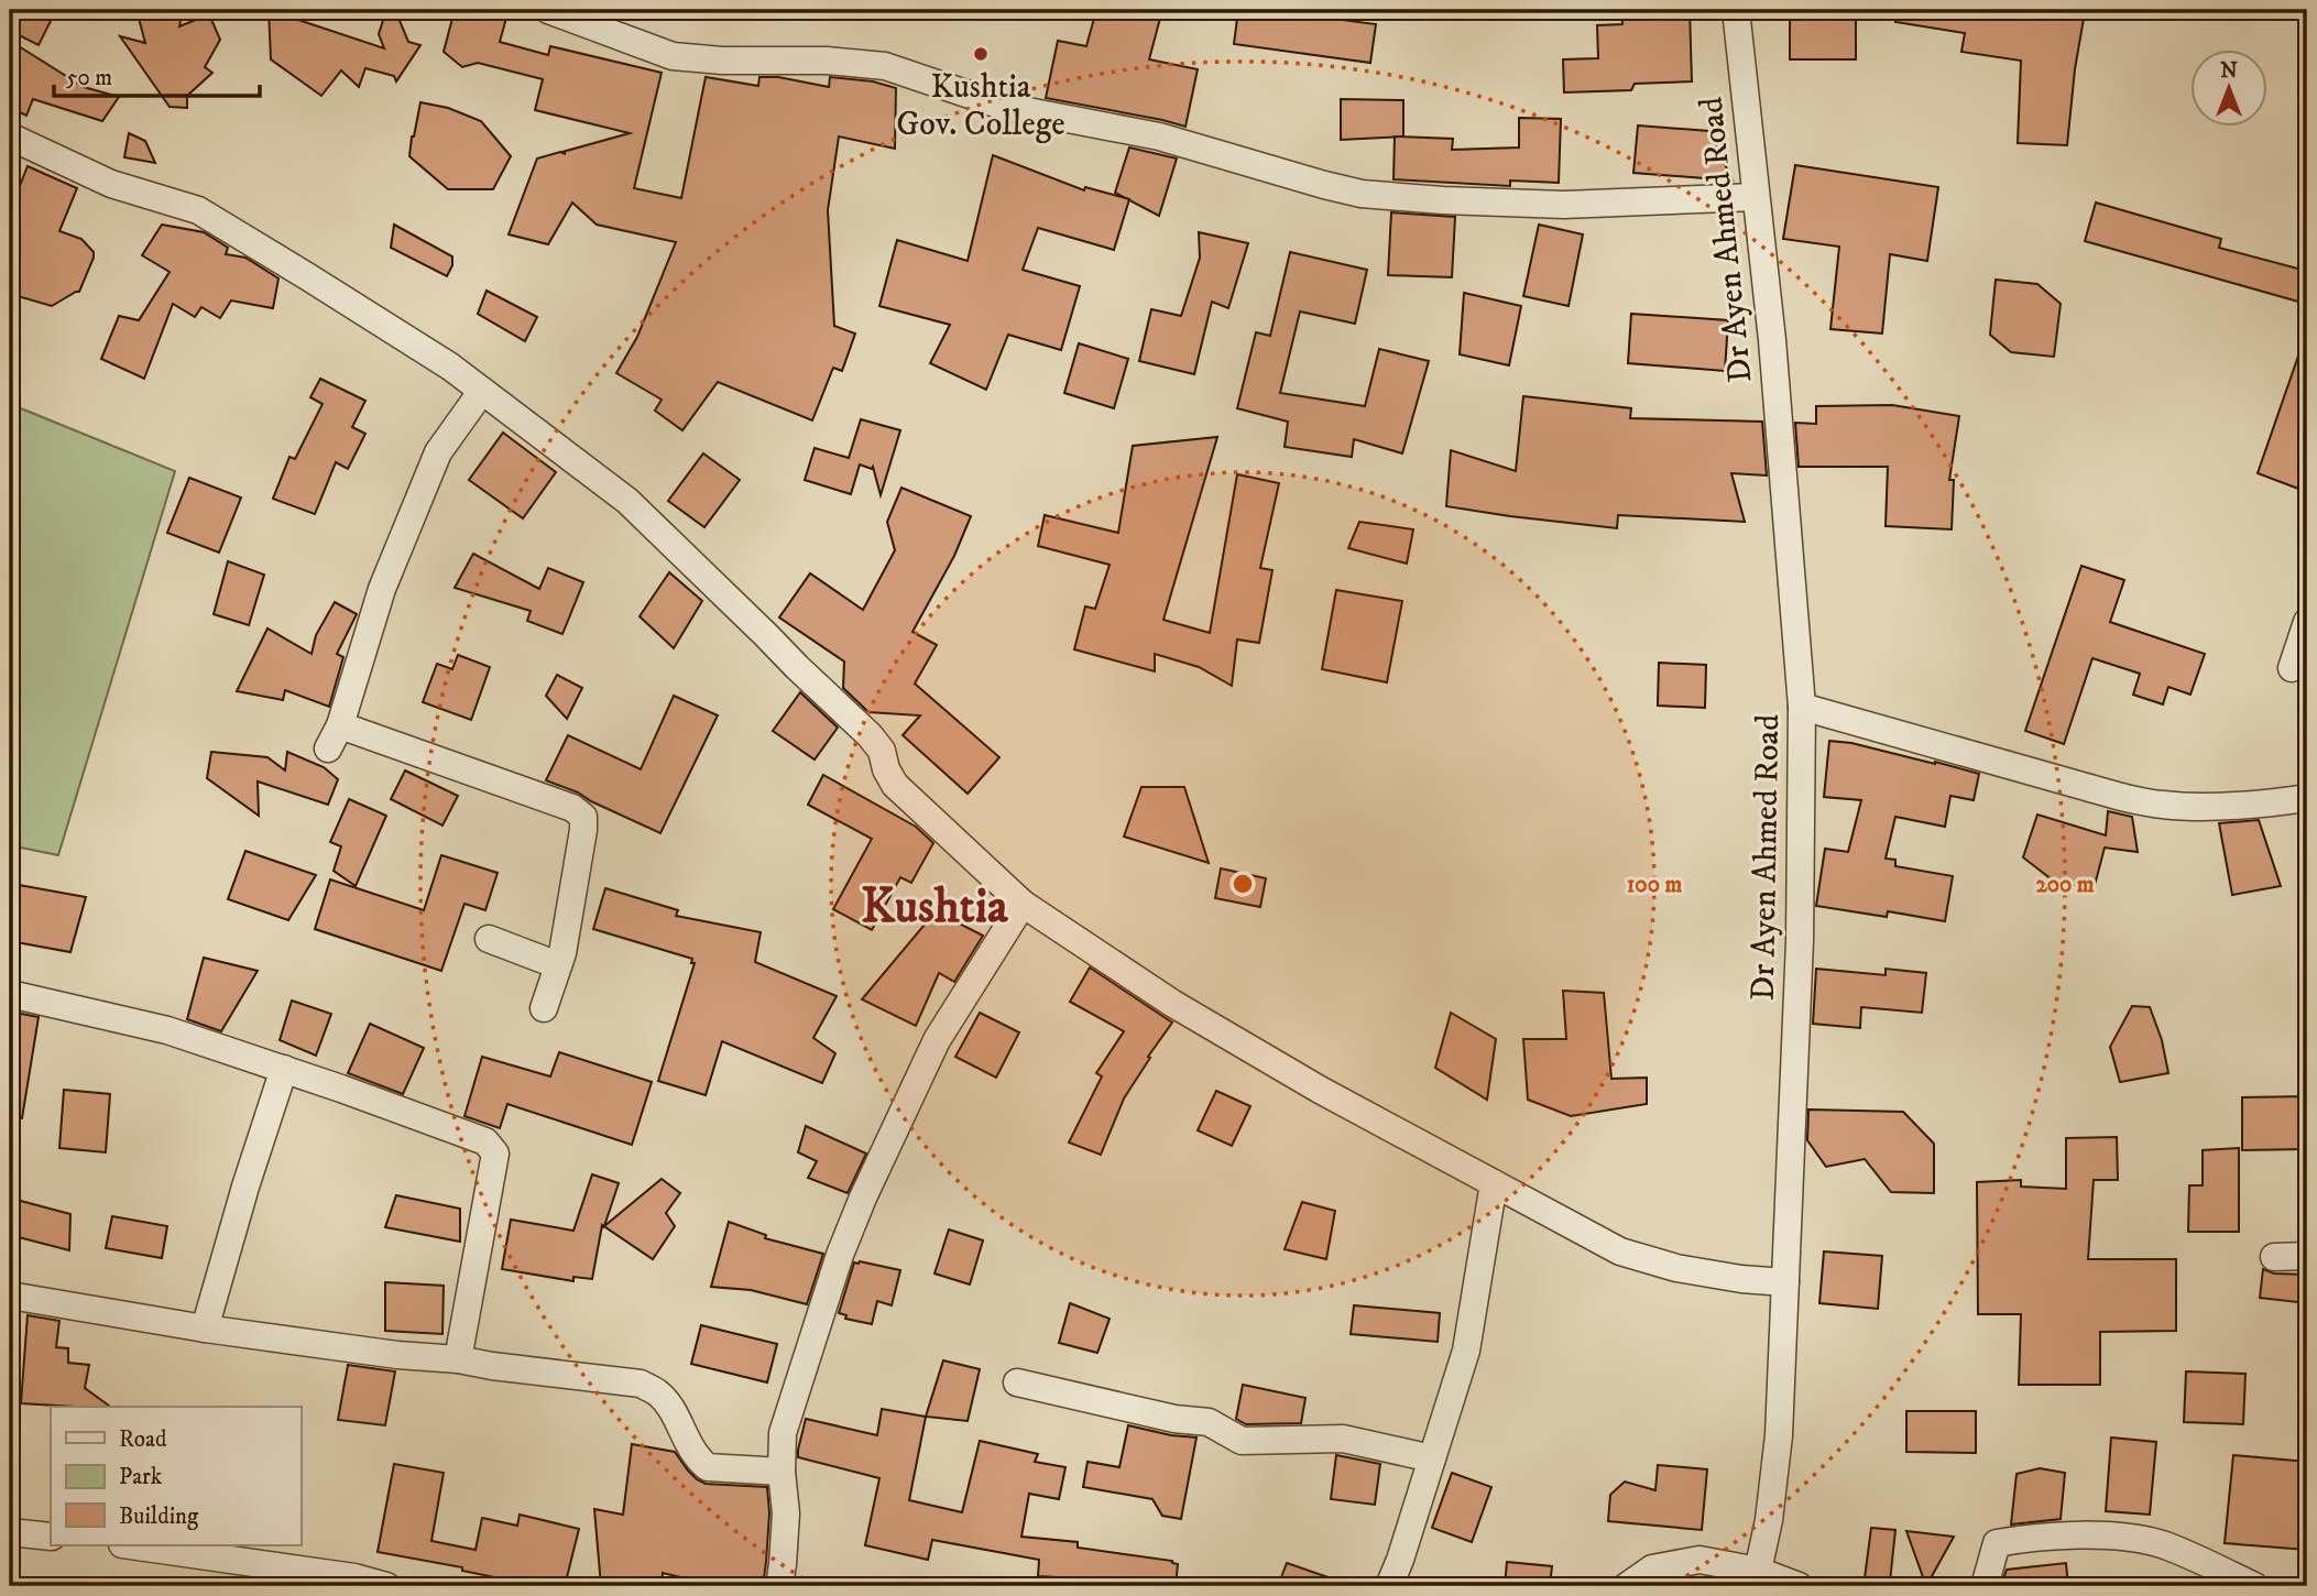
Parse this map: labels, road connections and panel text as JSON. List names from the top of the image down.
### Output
{
  "streets": {
    "street": ["Dr Ayen Ahmed Road"]
  },
  "districts": ["Kushtia"],
  "places": ["Kushtia Gov. College"],
  "legend": ["Road", "Park", "Building"],
  "scale_bar": "50 m",
  "north": "top",
  "rings": ["100 m", "200 m"]
}
